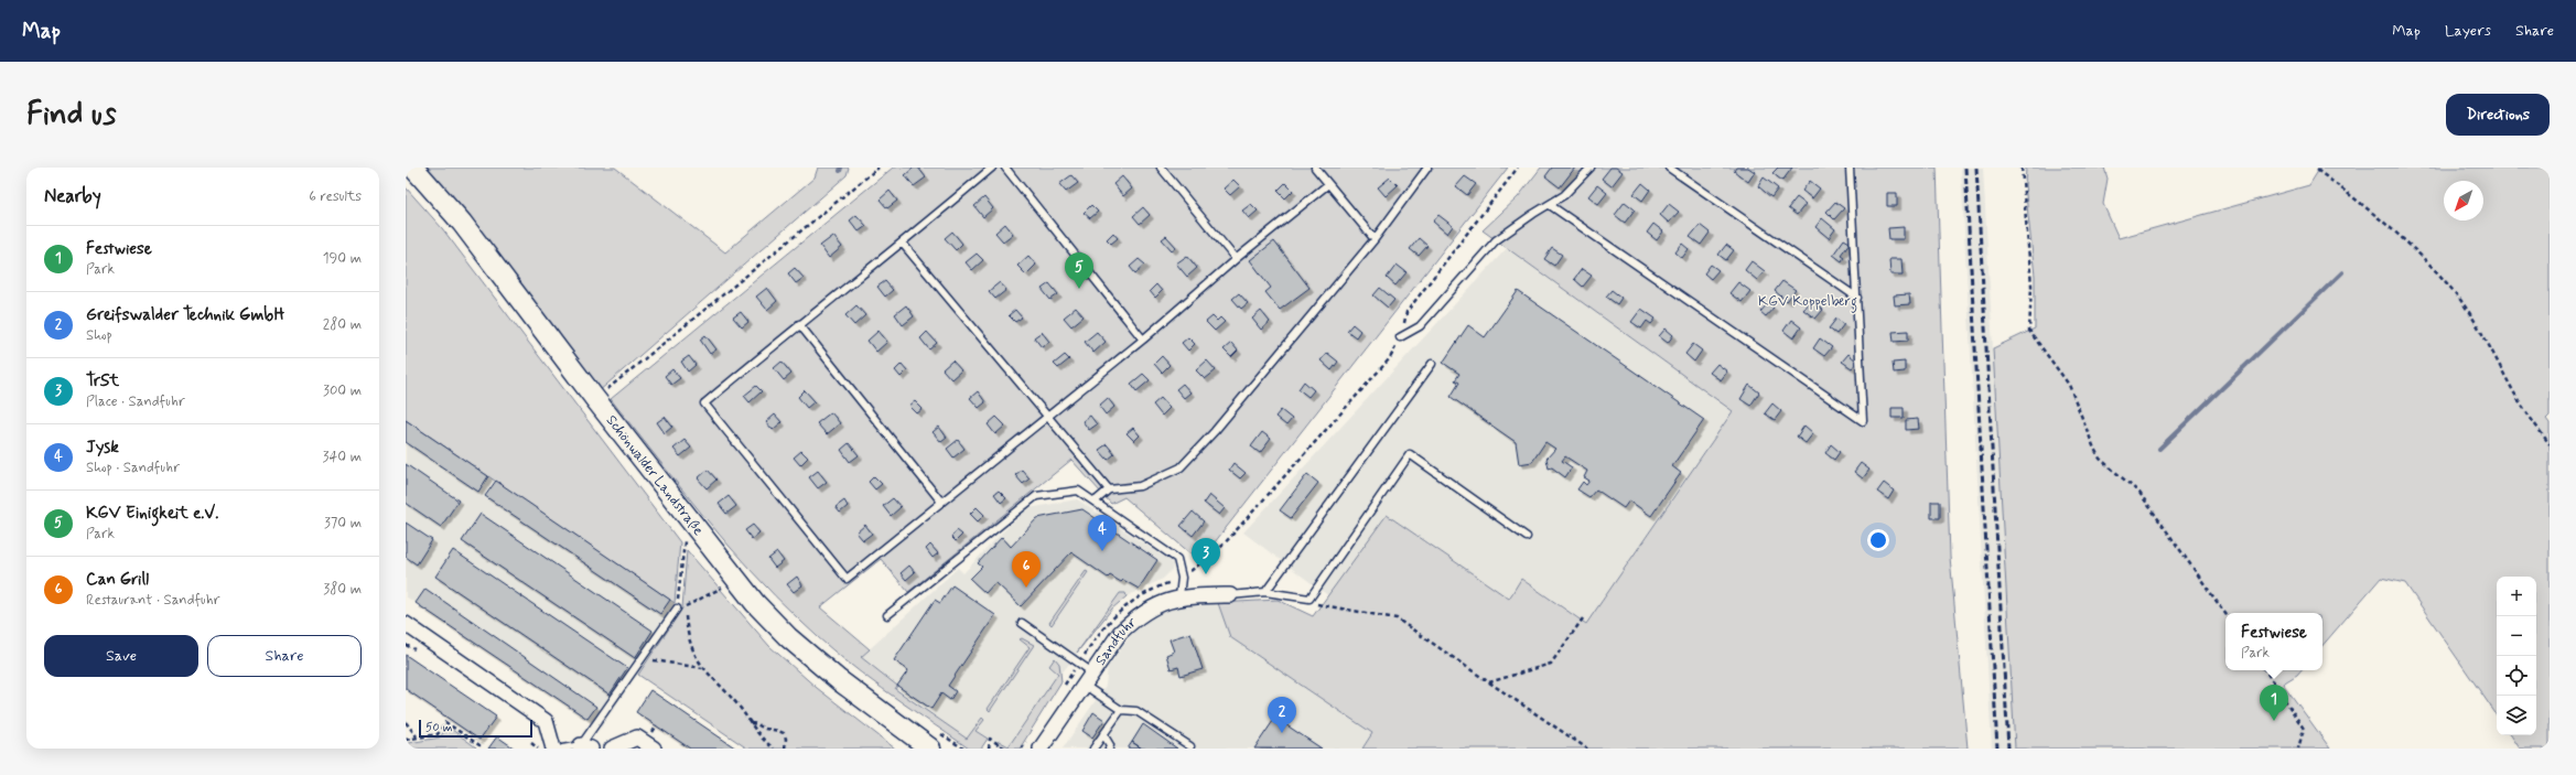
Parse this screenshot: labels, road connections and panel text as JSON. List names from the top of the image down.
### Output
{
  "streets": {
    "main road": ["Schönwalder Landstraße"],
    "street": ["Sandfuhr"]
  },
  "parks": ["KGV Koppelberg"],
  "scale_bar": "50 m",
  "north": "bottom left",
  "page": {
    "header": "Map",
    "nav": ["Map", "Layers", "Share"],
    "buttons": [
      "Directions",
      ["Save", "Share"]
    ],
    "title": "Find us",
    "heading": ["Nearby", "6 results"],
    "list": [
      {
        "mark": "1",
        "name": "Festwiese",
        "note": "Park",
        "value": "190 m"
      },
      {
        "mark": "2",
        "name": "Greifswalder Technik GmbH",
        "note": "Shop",
        "value": "280 m"
      },
      {
        "mark": "3",
        "name": "TrSt",
        "note": "Place · Sandfuhr",
        "value": "300 m"
      },
      {
        "mark": "4",
        "name": "Jysk",
        "note": "Shop · Sandfuhr",
        "value": "340 m"
      },
      {
        "mark": "5",
        "name": "KGV Einigkeit e.V.",
        "note": "Park",
        "value": "370 m"
      },
      {
        "mark": "6",
        "name": "Can Grill",
        "note": "Restaurant · Sandfuhr",
        "value": "380 m"
      }
    ],
    "pins": [
      "5",
      "4",
      "3",
      "6",
      "1",
      "2"
    ],
    "map_buttons": ["+", "−"],
    "popup": ["Festwiese", "Park"],
    "scale": "50 m"
  }
}
